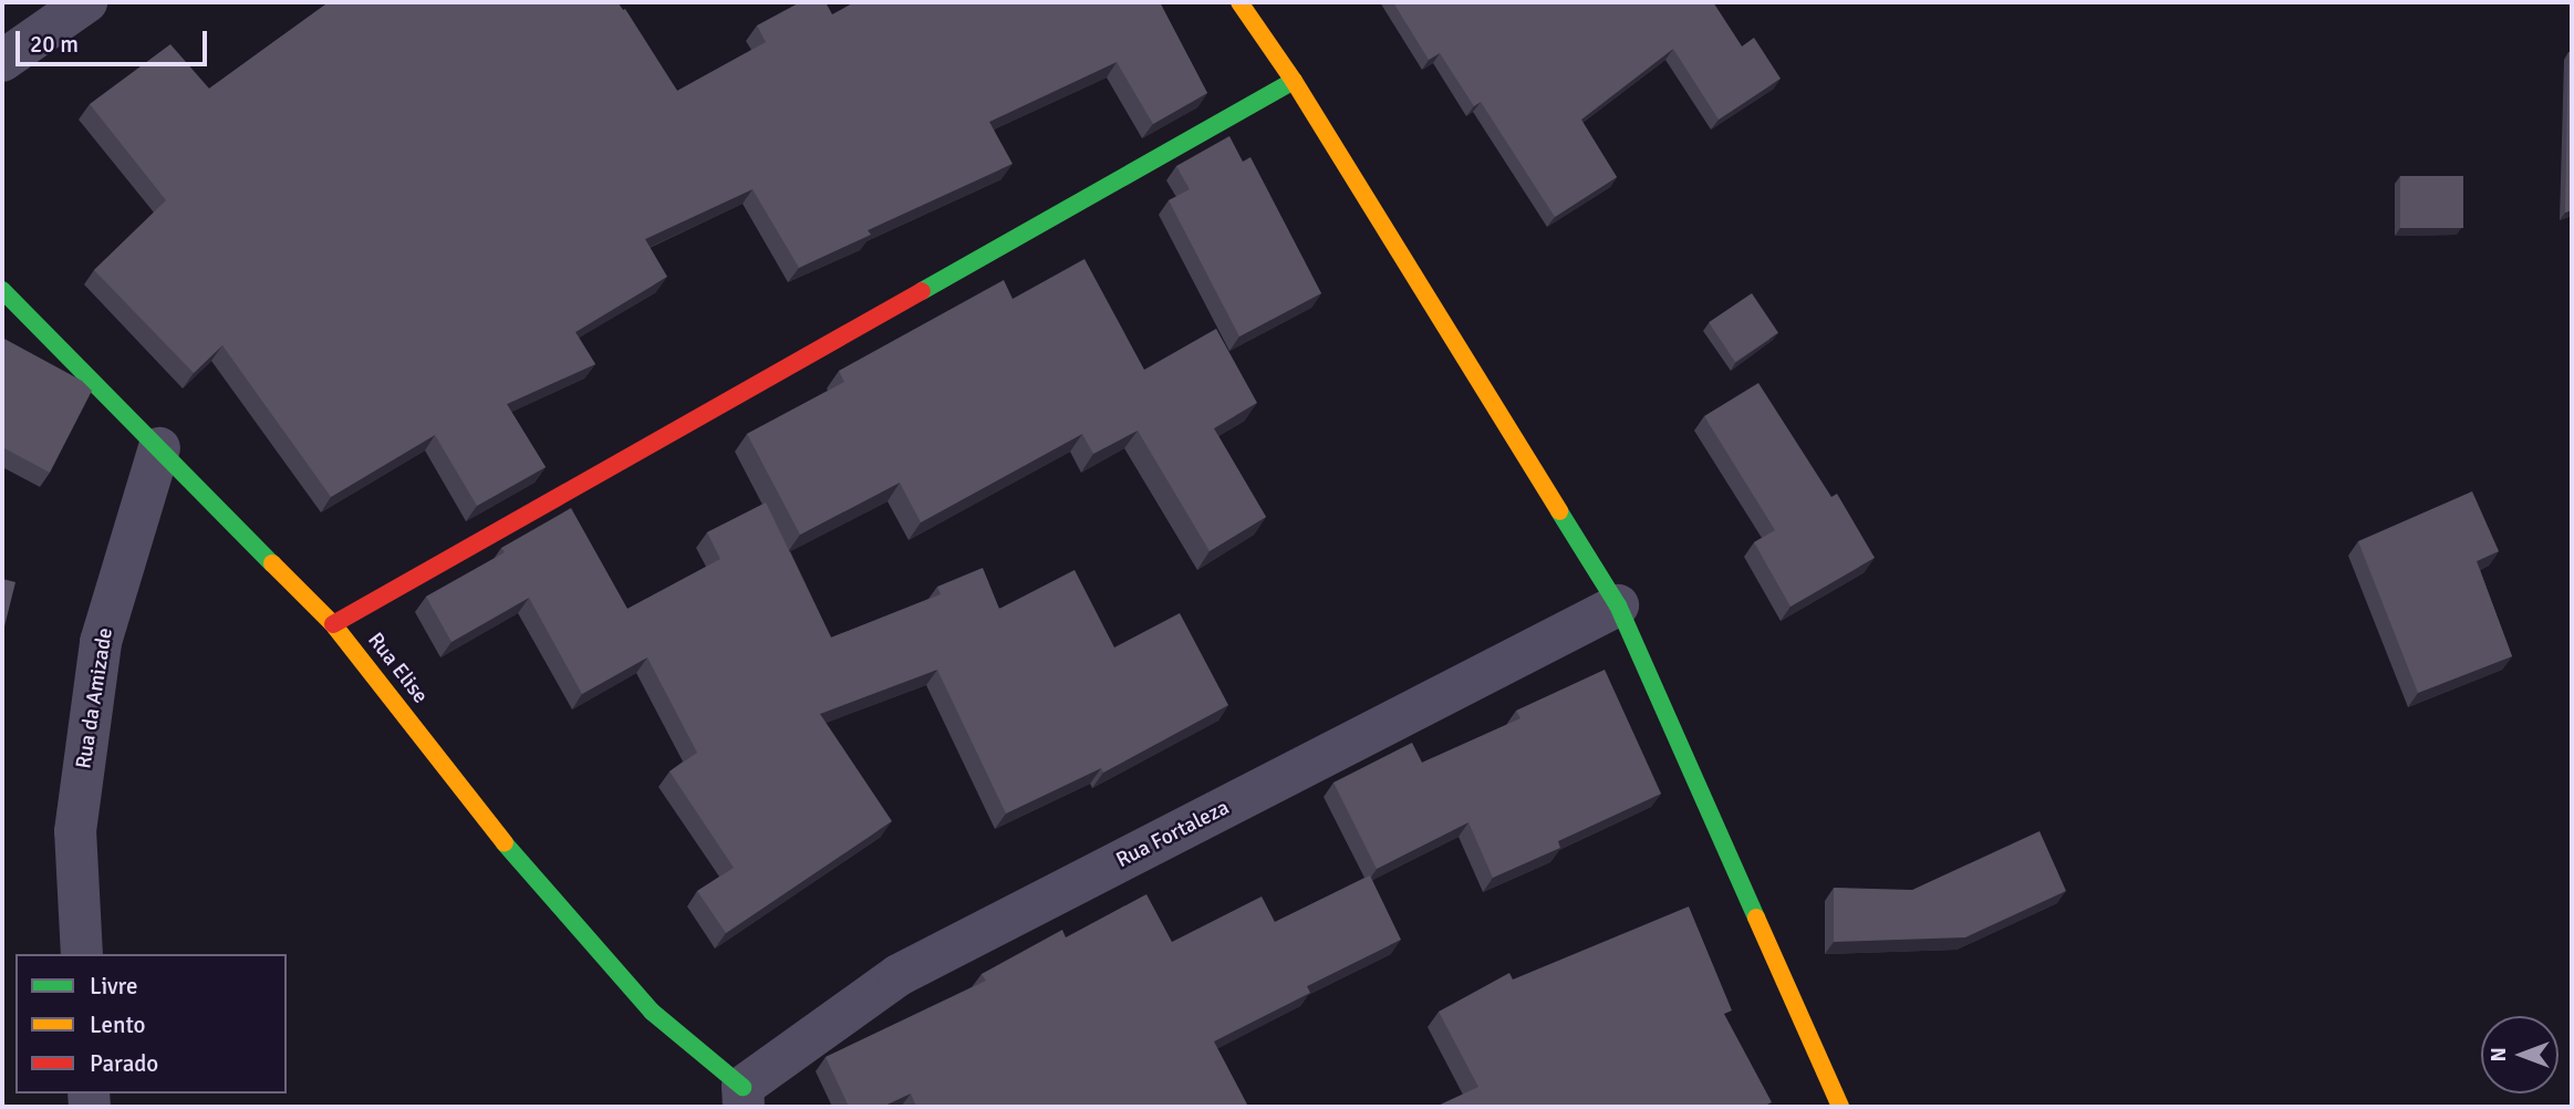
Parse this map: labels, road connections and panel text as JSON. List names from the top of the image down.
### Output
{
  "streets": {
    "street": ["Rua Elise", "Rua da Amizade", "Rua Fortaleza"]
  },
  "crossings": [
    ["Rua Elise", "Rua da Amizade"],
    ["Rua Elise", "Rua Fortaleza"]
  ],
  "legend": ["Livre", "Lento", "Parado"],
  "scale_bar": "20 m",
  "north": "left"
}
